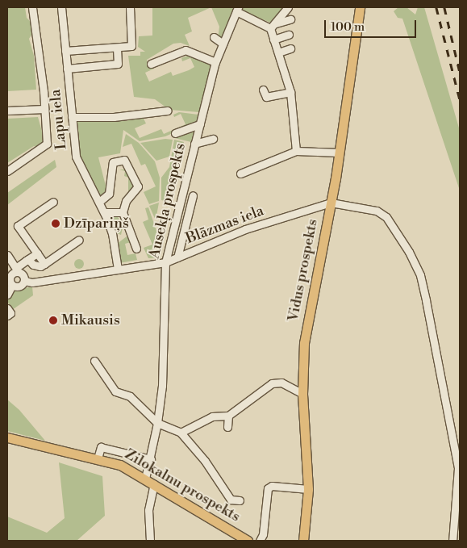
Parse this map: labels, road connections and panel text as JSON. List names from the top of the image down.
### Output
{
  "streets": {
    "main road": ["Vidus prospekts", "Zilokalnu prospekts"],
    "street": ["Lapu iela", "Ausekļa prospekts", "Blāzmas iela"]
  },
  "crossings": [
    ["Lapu iela", "Blāzmas iela"],
    ["Ausekļa prospekts", "Blāzmas iela"],
    ["Ausekļa prospekts", "Zilokalnu prospekts"],
    ["Blāzmas iela", "Vidus prospekts"]
  ],
  "places": ["Dzīpariņš", "Mikausis"],
  "scale_bar": "100 m"
}
